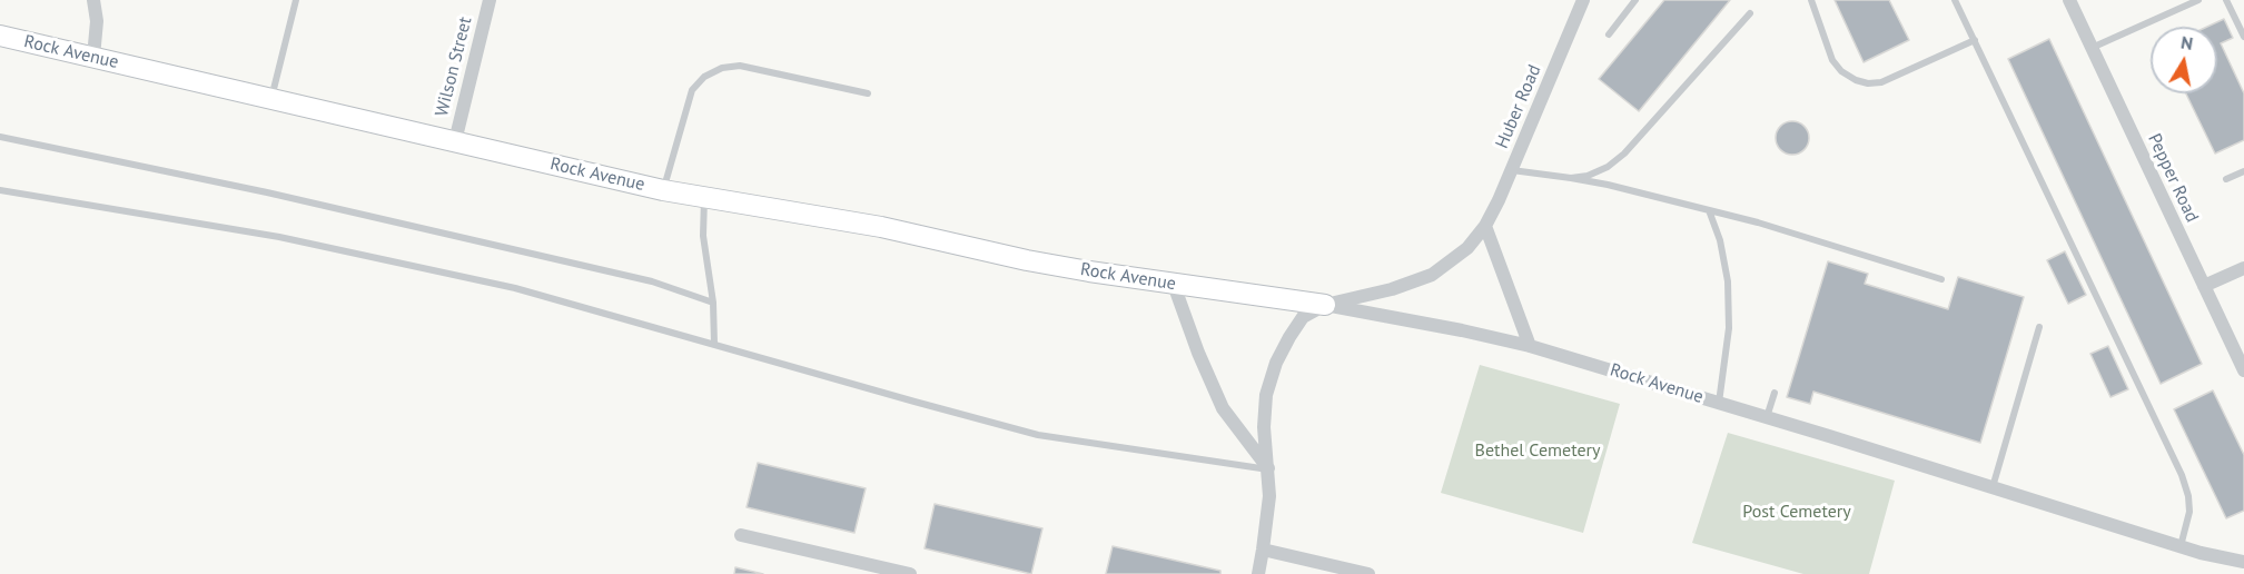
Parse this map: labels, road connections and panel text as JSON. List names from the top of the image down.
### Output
{
  "streets": {
    "street": [
      "Rock Avenue",
      "Wilson Street",
      "Huber Road",
      "Pepper Road"
    ]
  },
  "crossings": [
    ["Rock Avenue", "Wilson Street"],
    ["Rock Avenue", "Huber Road"]
  ],
  "parks": ["Bethel Cemetery", "Post Cemetery"],
  "north": "top"
}
